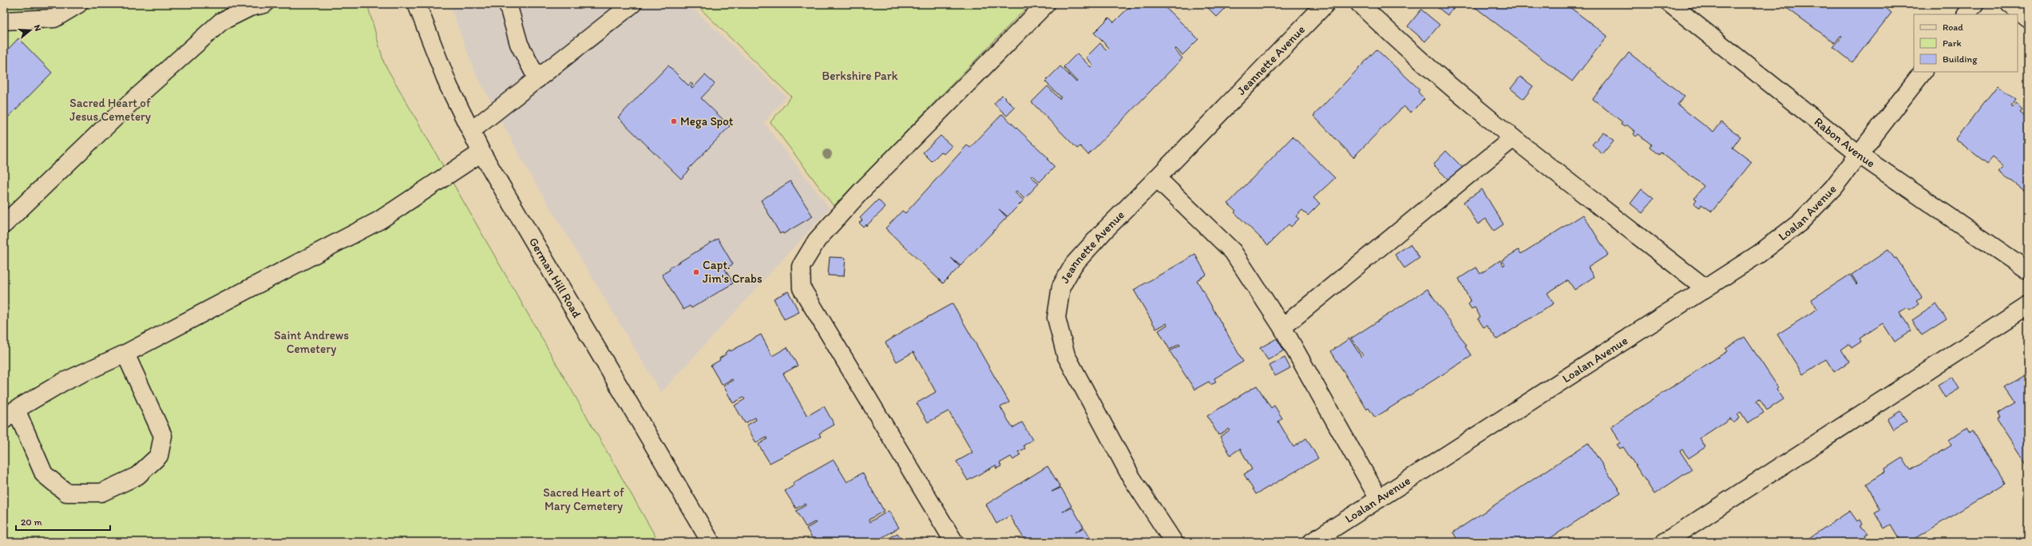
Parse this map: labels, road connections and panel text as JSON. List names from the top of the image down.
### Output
{
  "streets": {
    "street": [
      "Jeannette Avenue",
      "Rabon Avenue",
      "Loalan Avenue",
      "German Hill Road"
    ]
  },
  "crossings": [
    ["Rabon Avenue", "Loalan Avenue"]
  ],
  "parks": [
    "Berkshire Park",
    "Sacred Heart of Jesus Cemetery",
    "Saint Andrews Cemetery",
    "Sacred Heart of Mary Cemetery"
  ],
  "places": ["Mega Spot", "Capt. Jim's Crabs"],
  "legend": ["Road", "Park", "Building"],
  "scale_bar": "20 m",
  "north": "right"
}
